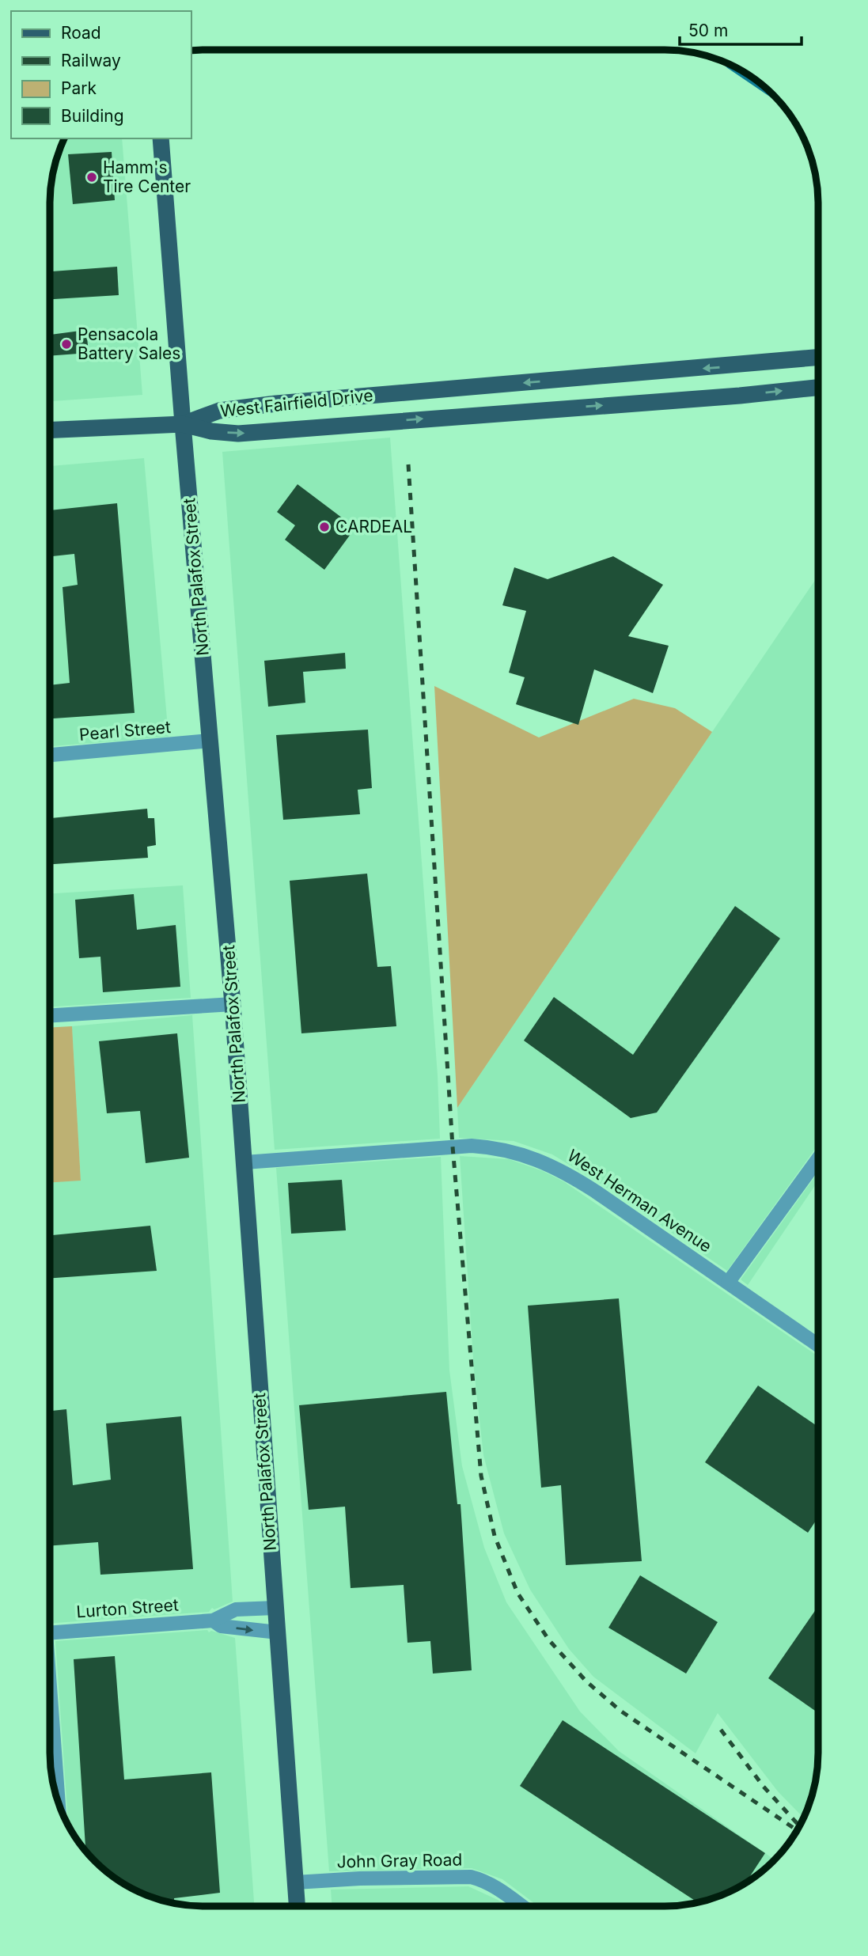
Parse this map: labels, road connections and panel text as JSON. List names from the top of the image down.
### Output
{
  "streets": {
    "main road": ["West Fairfield Drive", "North Palafox Street"],
    "street": [
      "Pearl Street",
      "West Herman Avenue",
      "Lurton Street",
      "John Gray Road"
    ]
  },
  "crossings": [
    ["West Fairfield Drive", "North Palafox Street"],
    ["North Palafox Street", "Pearl Street"],
    ["North Palafox Street", "West Herman Avenue"],
    ["North Palafox Street", "Lurton Street"],
    ["North Palafox Street", "John Gray Road"]
  ],
  "places": ["Hamm's Tire Center", "Pensacola Battery Sales", "CARDEAL"],
  "legend": [
    "Road",
    "Railway",
    "Park",
    "Building"
  ],
  "scale_bar": "50 m"
}
